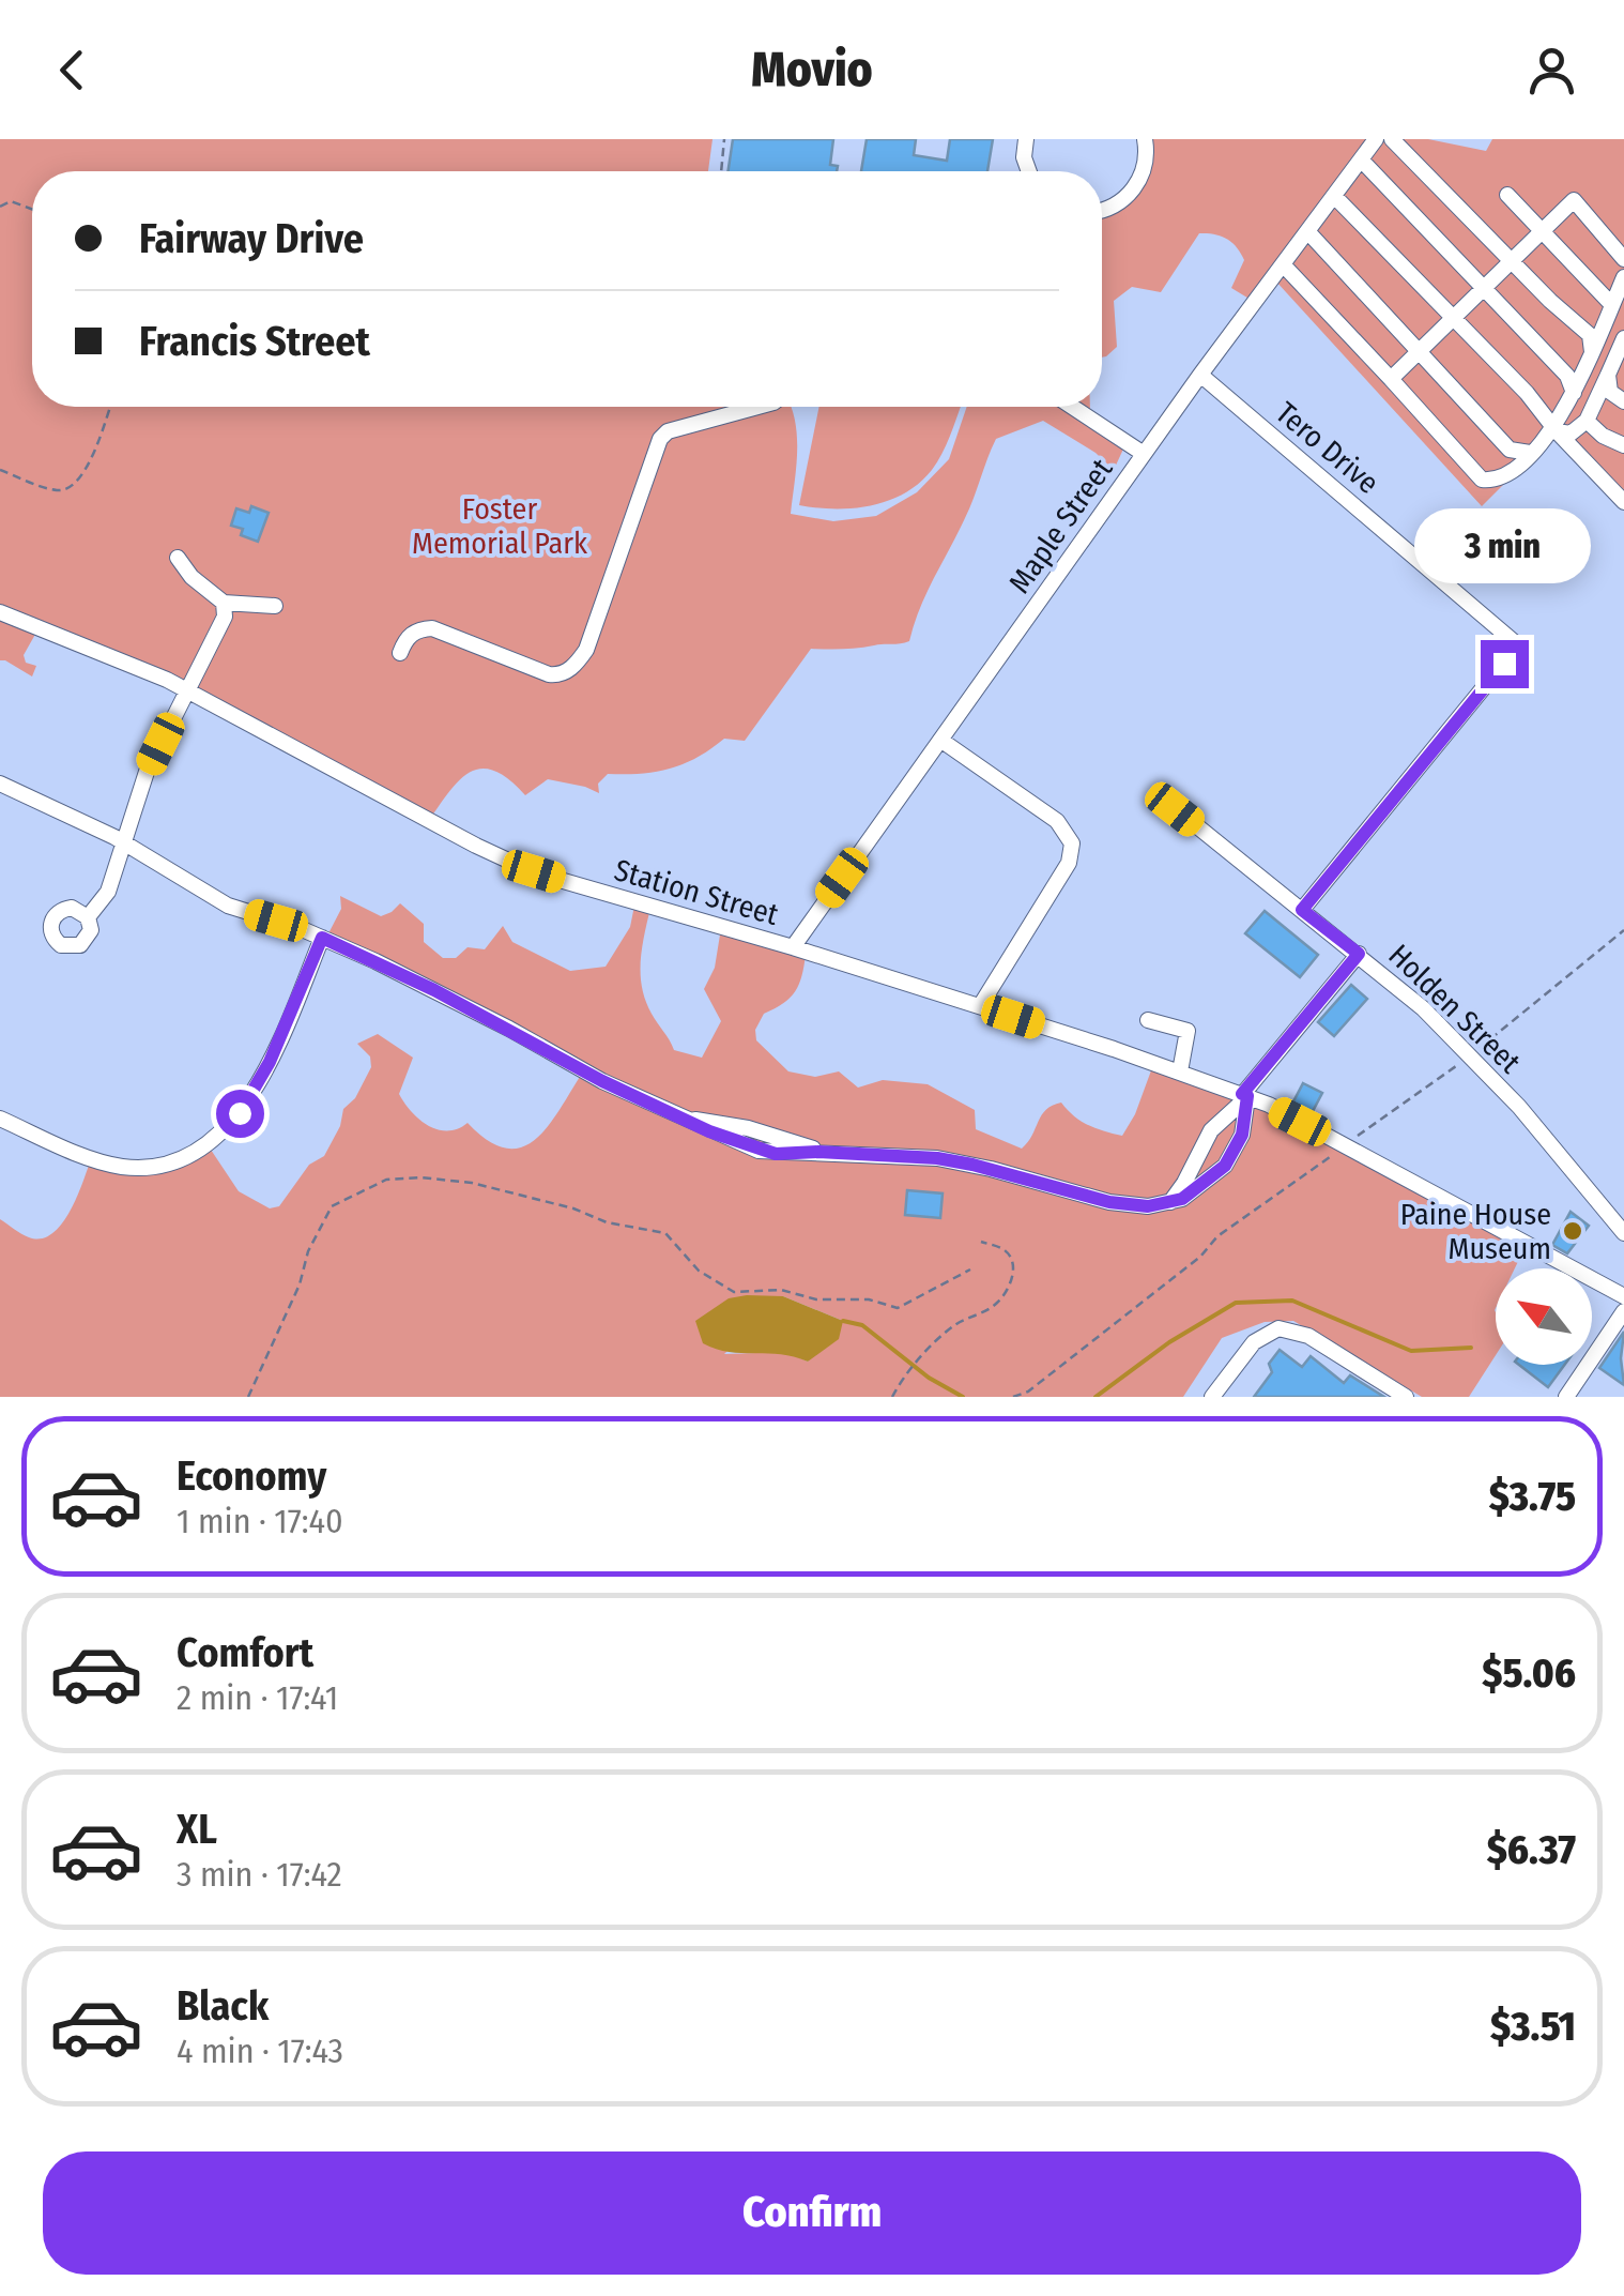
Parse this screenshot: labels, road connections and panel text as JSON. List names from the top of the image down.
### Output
{
  "streets": {
    "street": [
      "Tero Drive",
      "Maple Street",
      "Station Street",
      "Holden Street"
    ]
  },
  "crossings": [
    ["Tero Drive", "Maple Street"],
    ["Tero Drive", "Holden Street"],
    ["Maple Street", "Station Street"]
  ],
  "parks": ["Foster Memorial Park"],
  "places": ["Paine House Museum"],
  "north": "top left",
  "page": {
    "header": "Movio",
    "banner": ["Fairway Drive", "Francis Street"],
    "bubble": "3 min",
    "list": [
      {
        "name": "Economy",
        "note": "1 min · 17:40",
        "value": "$3.75"
      },
      {
        "name": "Comfort",
        "note": "2 min · 17:41",
        "value": "$5.06"
      },
      {
        "name": "XL",
        "note": "3 min · 17:42",
        "value": "$6.37"
      },
      {
        "name": "Black",
        "note": "4 min · 17:43",
        "value": "$3.51"
      }
    ],
    "buttons": "Confirm"
  }
}
